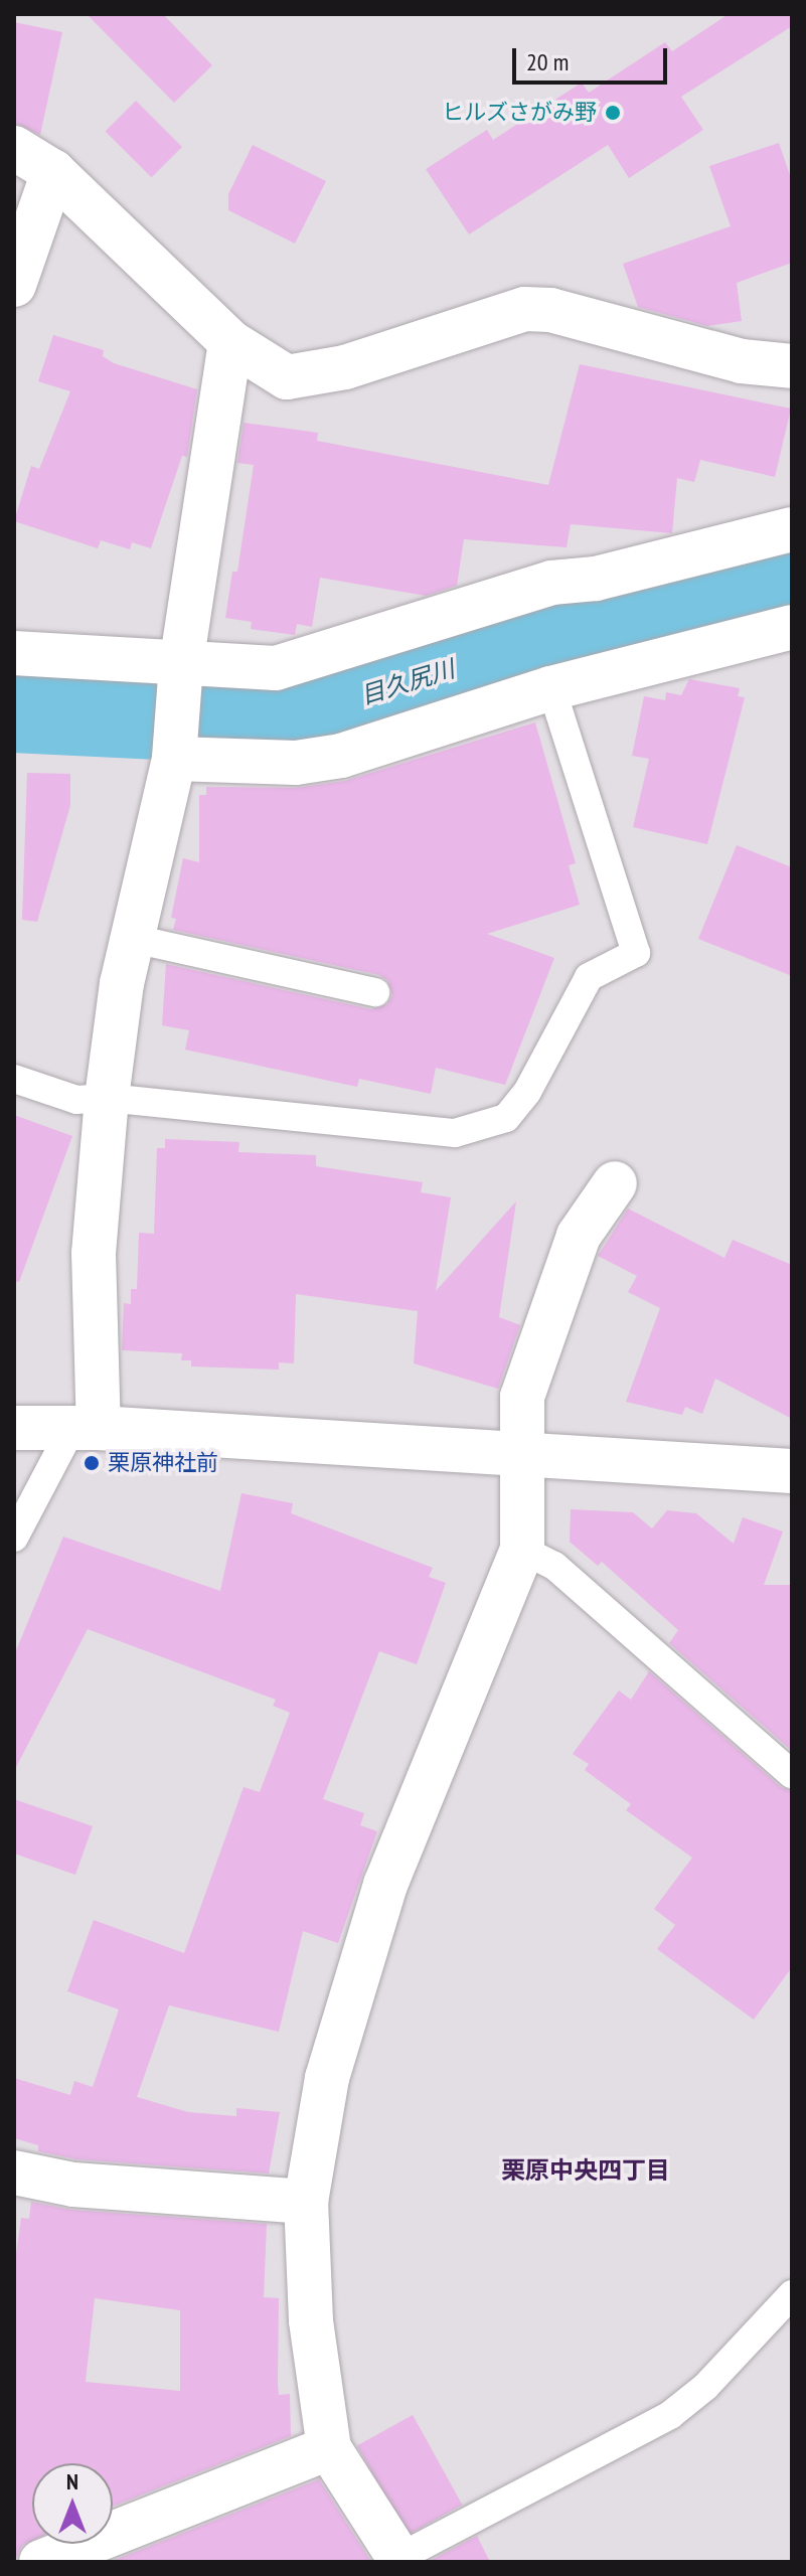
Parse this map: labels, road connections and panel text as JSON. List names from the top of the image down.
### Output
{
  "districts": ["栗原中央四丁目"],
  "water": ["目久尻川"],
  "places": ["ヒルズさがみ野", "栗原神社前"],
  "scale_bar": "20 m",
  "north": "top"
}
